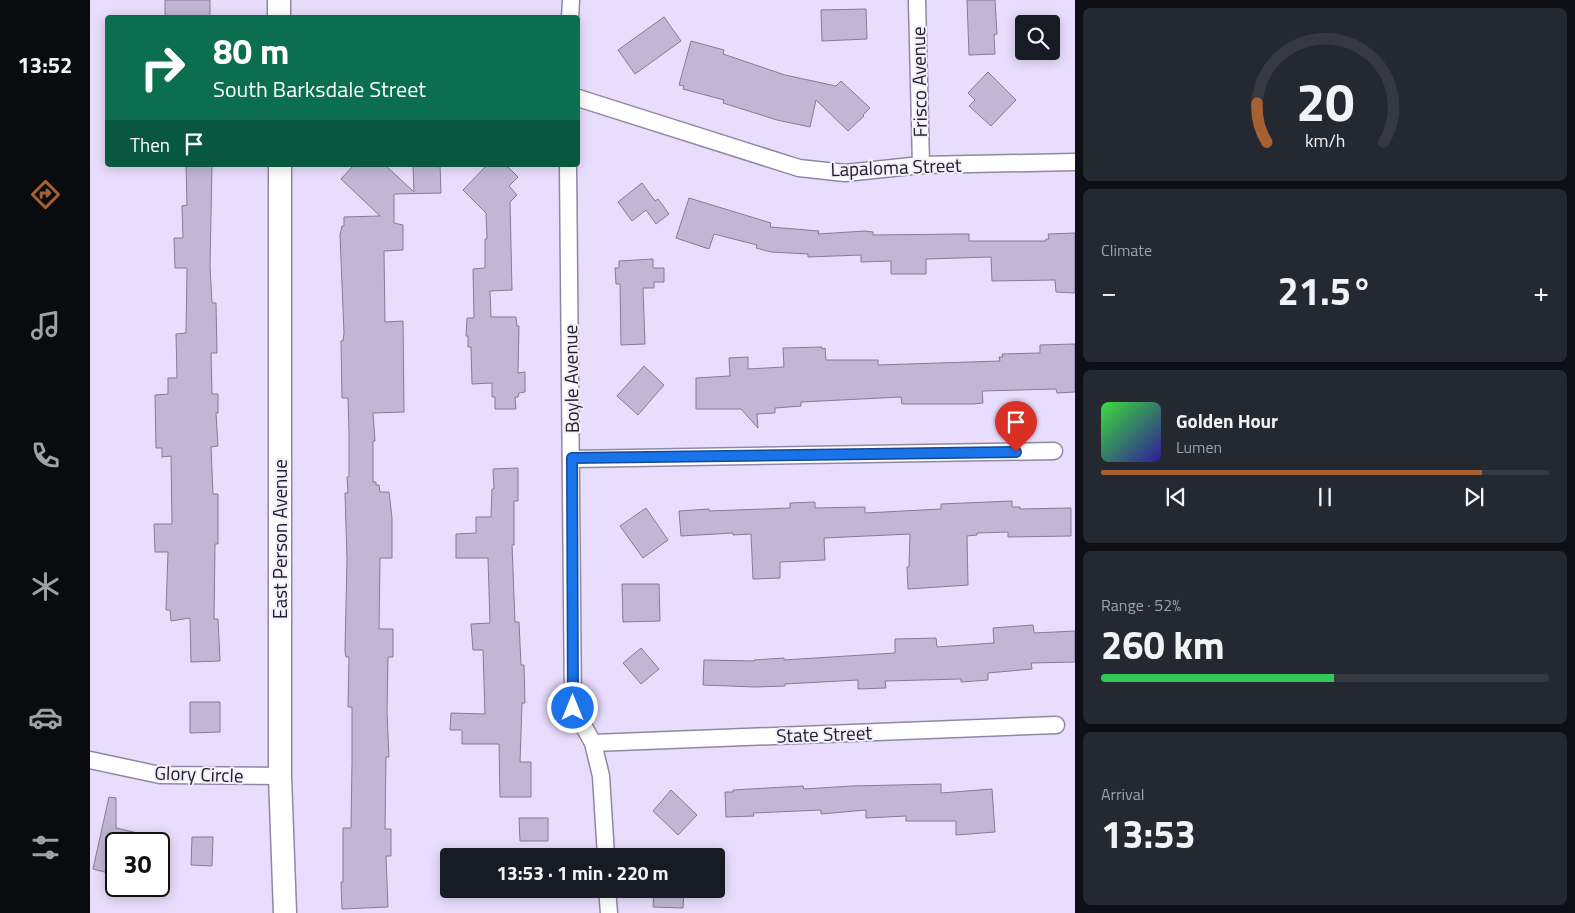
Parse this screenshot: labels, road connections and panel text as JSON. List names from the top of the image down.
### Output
{
  "streets": {
    "main road": ["East Person Avenue"],
    "street": [
      "Frisco Avenue",
      "Lapaloma Street",
      "Boyle Avenue",
      "State Street",
      "Glory Circle"
    ]
  },
  "crossings": [
    ["Frisco Avenue", "Lapaloma Street"],
    ["Boyle Avenue", "State Street"],
    ["East Person Avenue", "Glory Circle"]
  ],
  "page": {
    "tabs": "13:52",
    "turn": ["80 m", "South Barksdale Street"],
    "then": "Then",
    "tile": [
      "Climate",
      ["Range · 52%", "260 km"],
      ["Arrival", "13:53"]
    ],
    "heat": ["−", "21.5°", "+"],
    "song": ["Golden Hour", "Lumen"],
    "limit": "30",
    "trip": "13:53 · 1 min · 220 m",
    "gauge": ["20", "km/h"]
  }
}
